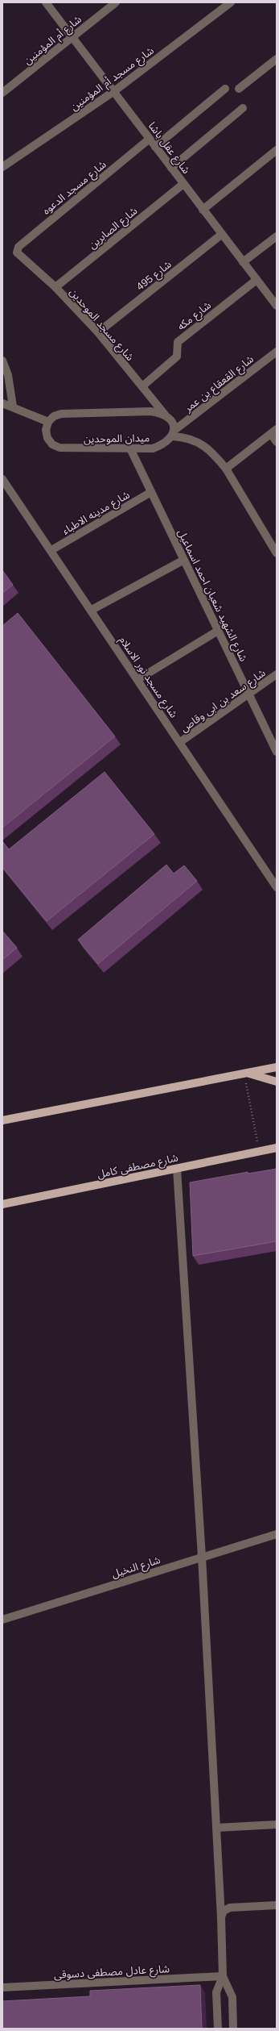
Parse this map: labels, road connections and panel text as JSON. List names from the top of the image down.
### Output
{
  "streets": {
    "main road": ["شارع مصطفى كامل"],
    "street": [
      "شارع أم المؤمنين",
      "شارع مسجد أم المؤمنين",
      "شارع عقل باشا",
      "شارع مسجد الدعوه",
      "شارع الصابرين",
      "شارع 495",
      "شارع مكه",
      "شارع مسجد الموحدين",
      "شارع القعقاع بن عمر",
      "ميدان الموحدين",
      "شارع مدينه الاطباء",
      "شارع الشهيد شعبان احمد اسماعيل",
      "شارع مسجد نور الاسلام",
      "شارع سعد بن ابى وقاص",
      "شارع النخيل",
      "شارع عادل مصطفى دسوقى"
    ]
  },
  "crossings": [
    ["شارع أم المؤمنين", "شارع عقل باشا"],
    ["شارع مسجد أم المؤمنين", "شارع عقل باشا"],
    ["شارع عقل باشا", "شارع مسجد الدعوه"],
    ["شارع عقل باشا", "شارع الصابرين"],
    ["شارع عقل باشا", "شارع 495"],
    ["شارع عقل باشا", "شارع مكه"],
    ["شارع مسجد الدعوه", "شارع مسجد الموحدين"],
    ["شارع الصابرين", "شارع مسجد الموحدين"],
    ["شارع 495", "شارع مسجد الموحدين"],
    ["شارع مكه", "شارع مسجد الموحدين"],
    ["شارع القعقاع بن عمر", "ميدان الموحدين"],
    ["ميدان الموحدين", "شارع الشهيد شعبان احمد اسماعيل"],
    ["شارع مدينه الاطباء", "شارع الشهيد شعبان احمد اسماعيل"],
    ["شارع مدينه الاطباء", "شارع مسجد نور الاسلام"],
    ["شارع الشهيد شعبان احمد اسماعيل", "شارع سعد بن ابى وقاص"],
    ["شارع مسجد نور الاسلام", "شارع سعد بن ابى وقاص"]
  ]
}
